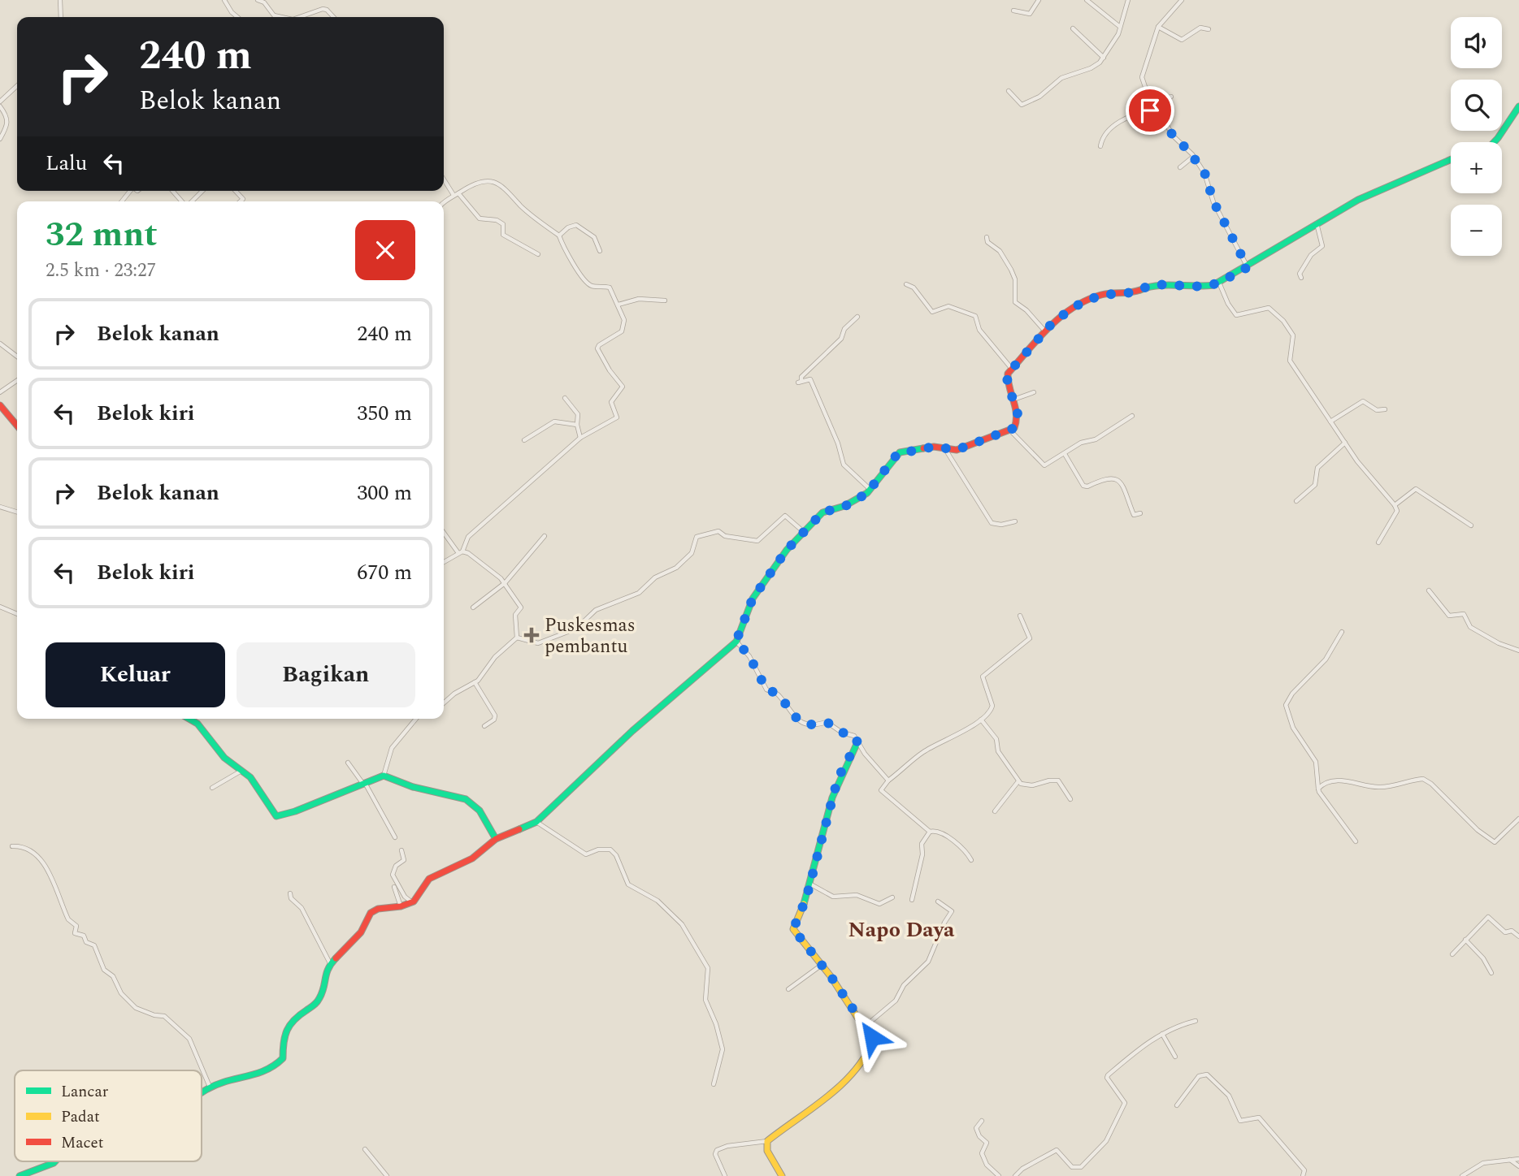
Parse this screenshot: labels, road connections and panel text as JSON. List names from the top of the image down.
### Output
{
  "districts": ["Napo Daya"],
  "places": {
    "health": ["Puskesmas pembantu"]
  },
  "legend": ["Lancar", "Padat", "Macet"],
  "page": {
    "map_buttons": ["+", "−"],
    "turn": ["240 m", "Belok kanan"],
    "then": "Lalu",
    "heading": ["32 mnt", "2.5 km · 23:27"],
    "list": [
      {
        "name": "Belok kanan",
        "value": "240 m"
      },
      {
        "name": "Belok kiri",
        "value": "350 m"
      },
      {
        "name": "Belok kanan",
        "value": "300 m"
      },
      {
        "name": "Belok kiri",
        "value": "670 m"
      }
    ],
    "buttons": ["Keluar", "Bagikan"]
  }
}
